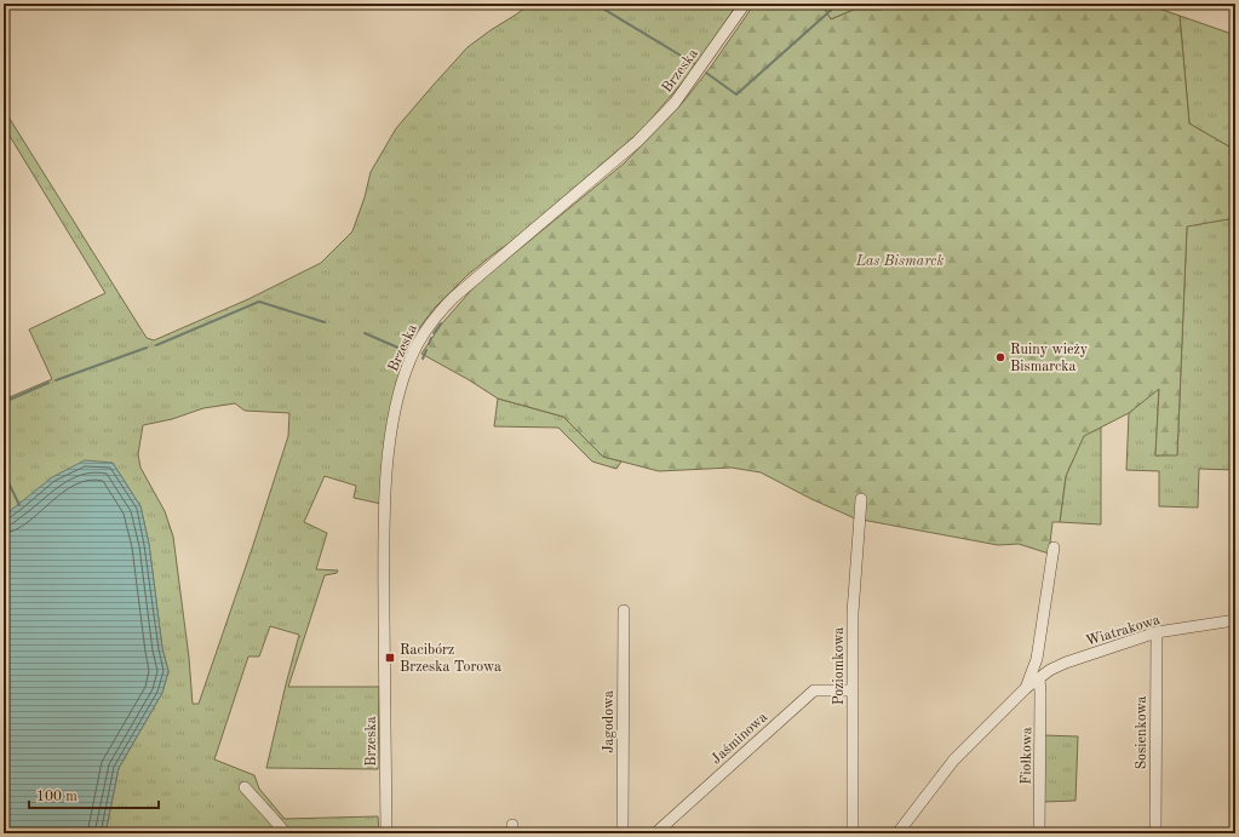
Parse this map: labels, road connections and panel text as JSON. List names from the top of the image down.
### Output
{
  "streets": {
    "street": [
      "Brzeska",
      "Wiatrakowa",
      "Poziomkowa",
      "Jagodowa",
      "Sosienkowa",
      "Jaśminowa",
      "Fiołkowa"
    ]
  },
  "crossings": [
    ["Wiatrakowa", "Sosienkowa"],
    ["Wiatrakowa", "Fiołkowa"],
    ["Poziomkowa", "Jaśminowa"]
  ],
  "parks": ["Las Bismarck"],
  "places": {
    "other": ["Ruiny wieży Bismarcka"],
    "transit": ["Racibórz Brzeska Torowa"]
  },
  "scale_bar": "100 m"
}
